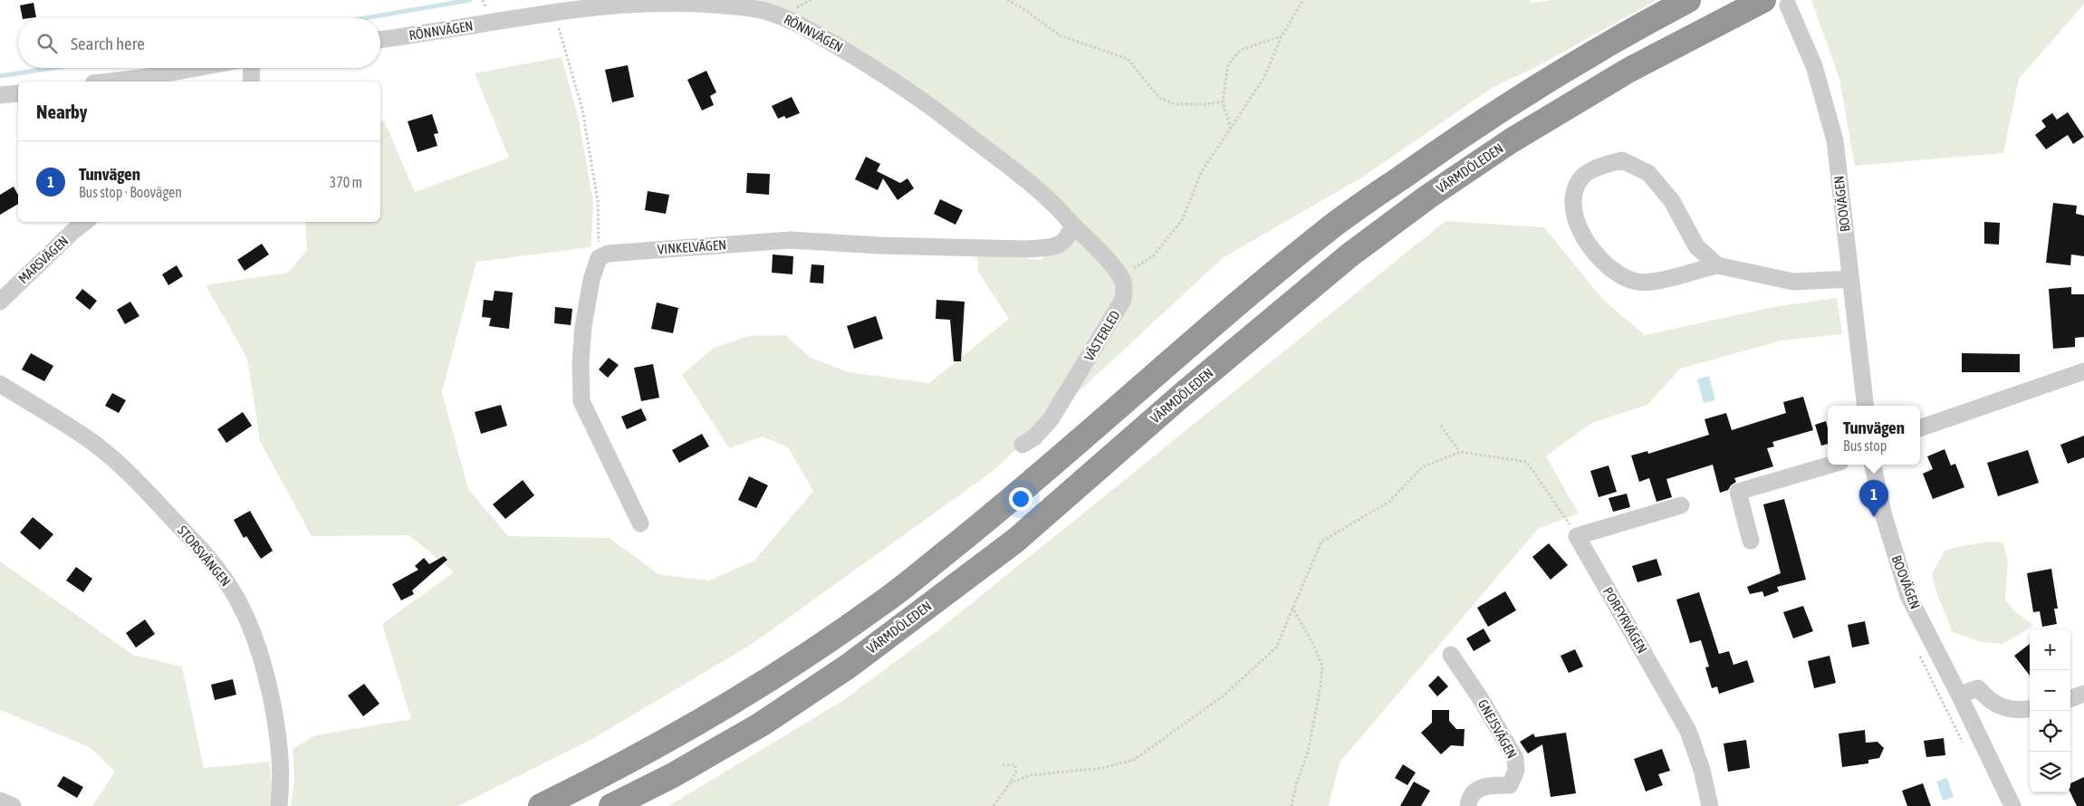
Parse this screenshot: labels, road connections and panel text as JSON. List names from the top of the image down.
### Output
{
  "streets": {
    "highway": ["VÄRMDÖLEDEN"],
    "street": [
      "RÖNNVÄGEN",
      "BOOVÄGEN",
      "VINKELVÄGEN",
      "MARSVÄGEN",
      "VÄSTERLED",
      "STORSVÄNGEN",
      "PORFYRVÄGEN",
      "GNEJSVÄGEN"
    ]
  },
  "crossings": [
    ["RÖNNVÄGEN", "VINKELVÄGEN"]
  ],
  "page": {
    "search": "Search here",
    "heading": "Nearby",
    "list": [
      {
        "mark": "1",
        "name": "Tunvägen",
        "note": "Bus stop · Boovägen",
        "value": "370 m"
      }
    ],
    "popup": ["Tunvägen", "Bus stop"],
    "pins": "1",
    "map_buttons": ["+", "−"]
  }
}
